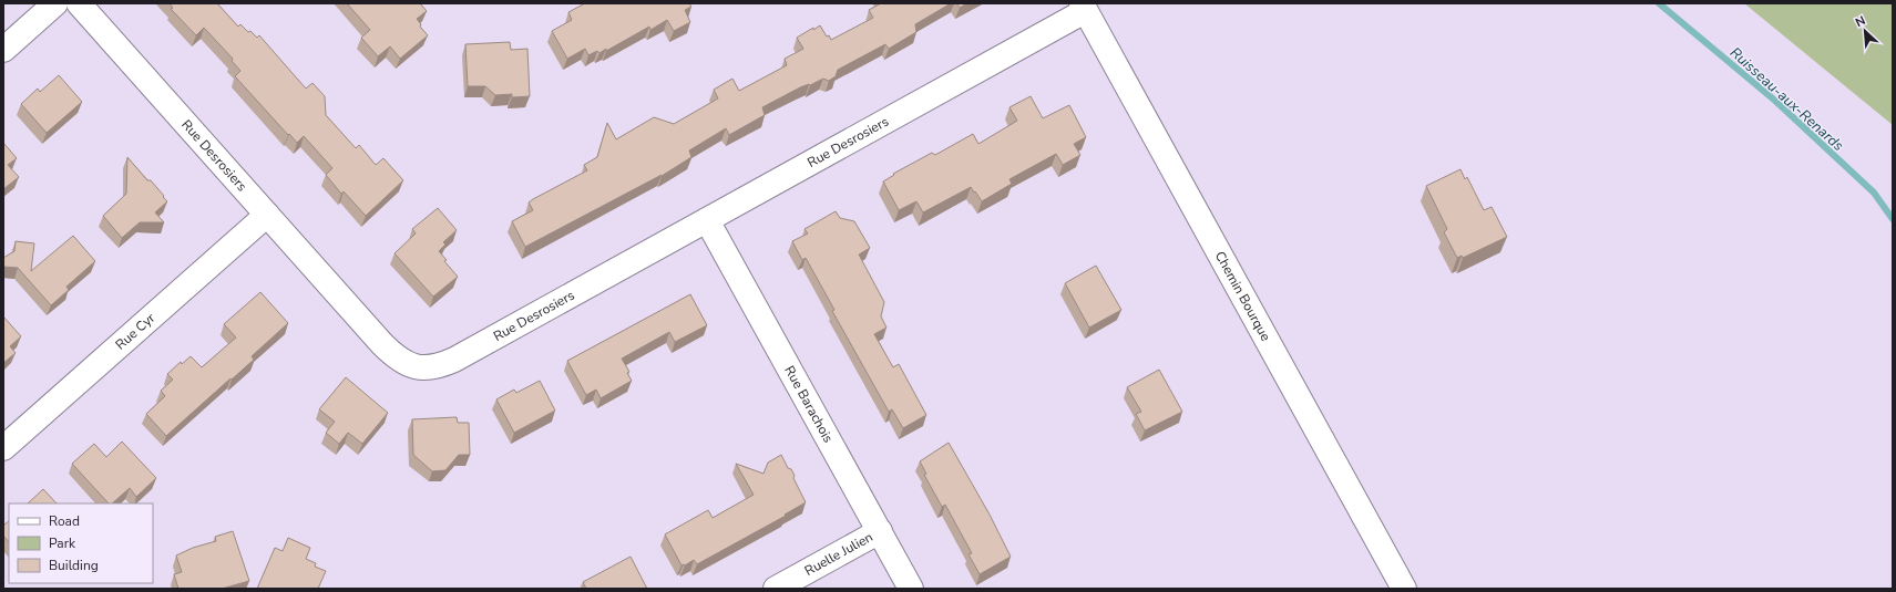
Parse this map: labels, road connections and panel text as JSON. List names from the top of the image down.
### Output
{
  "streets": {
    "street": [
      "Rue Desrosiers",
      "Chemin Bourque",
      "Rue Cyr",
      "Rue Barachois",
      "Ruelle Julien"
    ]
  },
  "crossings": [
    ["Rue Desrosiers", "Chemin Bourque"],
    ["Rue Desrosiers", "Rue Cyr"],
    ["Rue Desrosiers", "Rue Barachois"],
    ["Rue Barachois", "Ruelle Julien"]
  ],
  "water": ["Ruisseau-aux-Renards"],
  "legend": ["Road", "Park", "Building"],
  "north": "top left"
}
